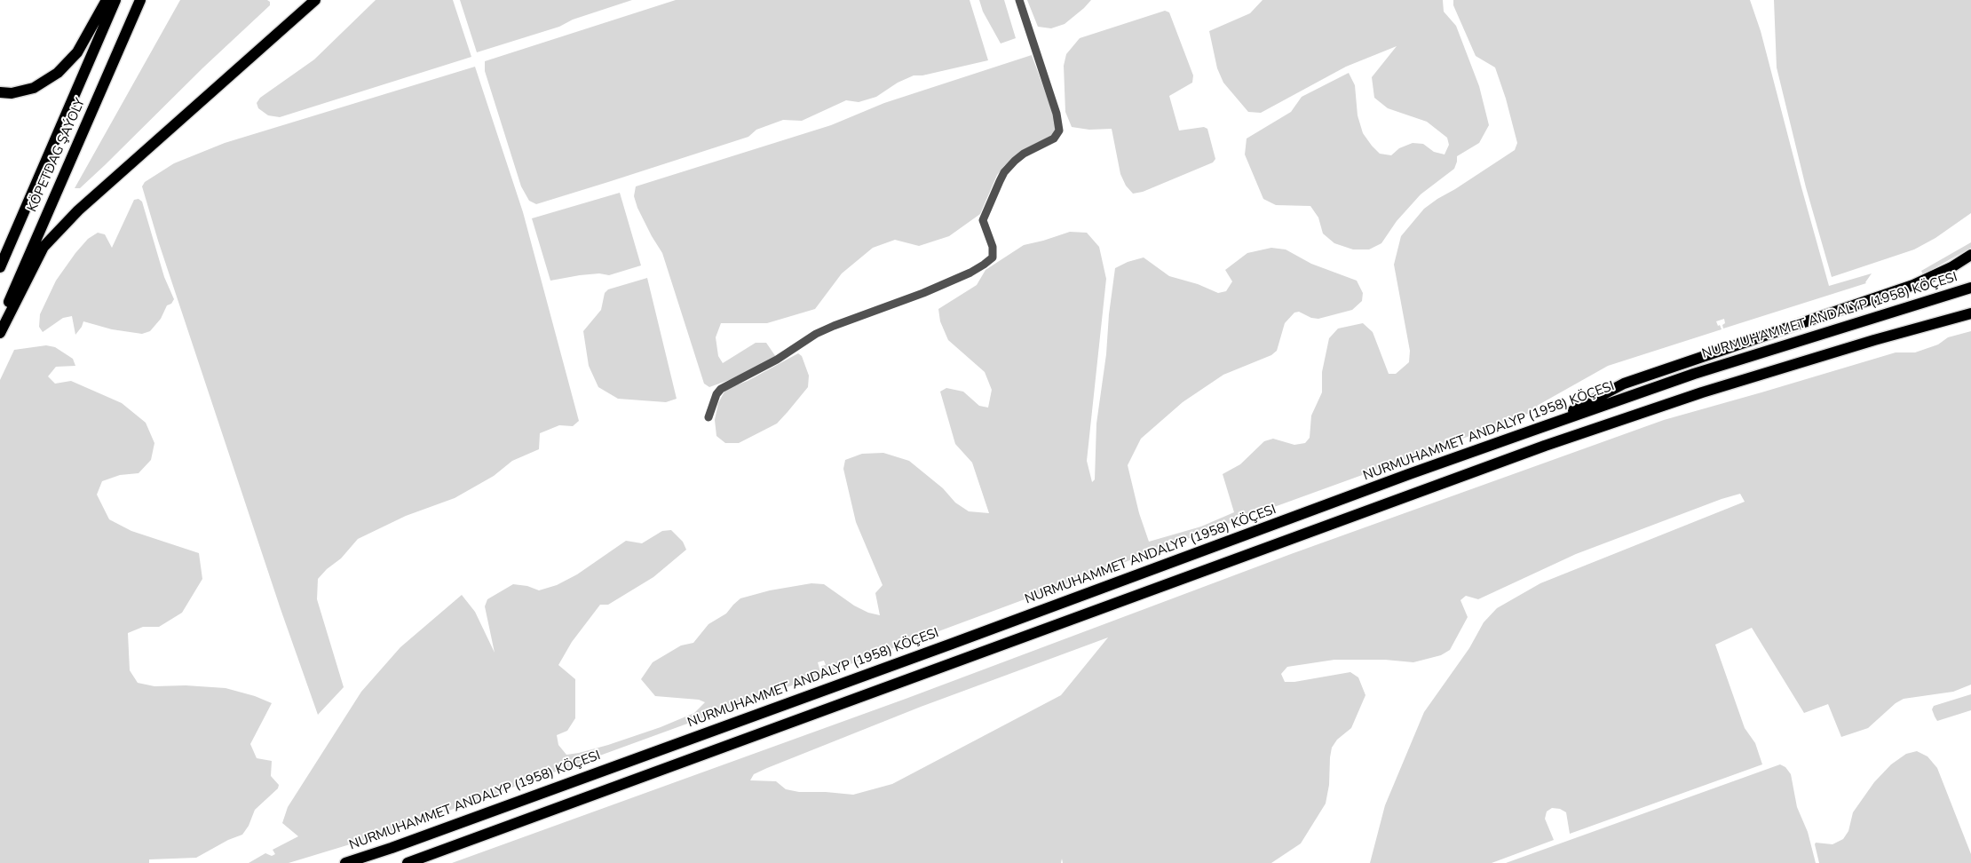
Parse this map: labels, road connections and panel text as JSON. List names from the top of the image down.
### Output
{
  "streets": {
    "main road": ["KÖPETDAG ŞAÝOLY", "NURMUHAMMET ANDALYP (1958) KÖÇESI"]
  }
}
